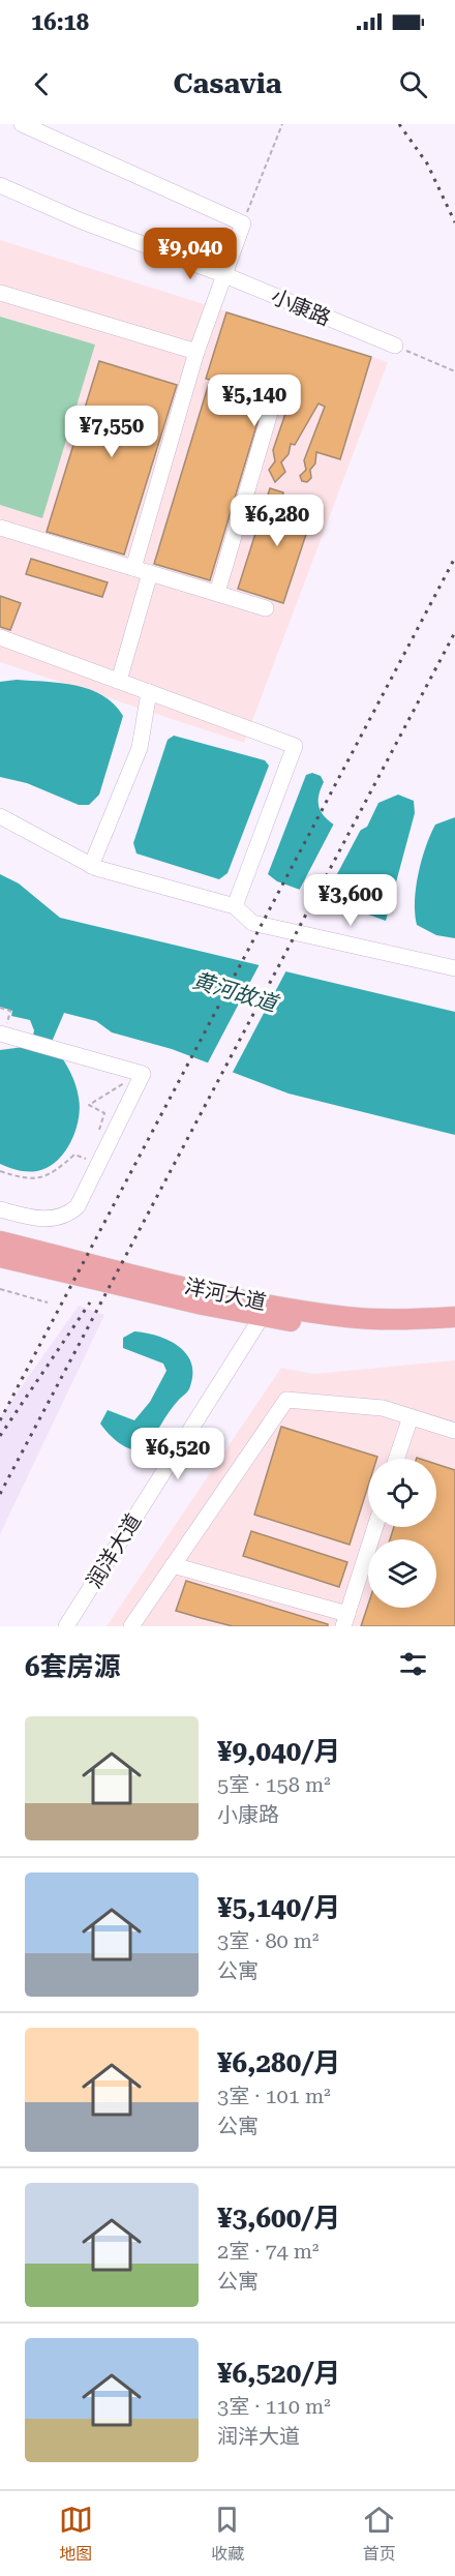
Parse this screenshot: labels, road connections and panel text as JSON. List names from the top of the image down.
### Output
{
  "streets": {
    "main road": ["洋河大道"],
    "street": ["小康路", "润洋大道"]
  },
  "crossings": [
    ["洋河大道", "润洋大道"]
  ],
  "water": ["黄河故道"],
  "page": {
    "status": "16:18",
    "header": "Casavia",
    "price": [
      "¥9,040",
      "¥5,140",
      "¥7,550",
      "¥6,280",
      "¥3,600",
      "¥6,520"
    ],
    "heading": "6套房源",
    "list": [
      {
        "name": "¥9,040/月",
        "note": "5室 · 158 m² · 小康路"
      },
      {
        "name": "¥5,140/月",
        "note": "3室 · 80 m² · 公寓"
      },
      {
        "name": "¥6,280/月",
        "note": "3室 · 101 m² · 公寓"
      },
      {
        "name": "¥3,600/月",
        "note": "2室 · 74 m² · 公寓"
      },
      {
        "name": "¥6,520/月",
        "note": "3室 · 110 m² · 润洋大道"
      }
    ],
    "tabs": ["地图", "收藏", "首页"]
  }
}
